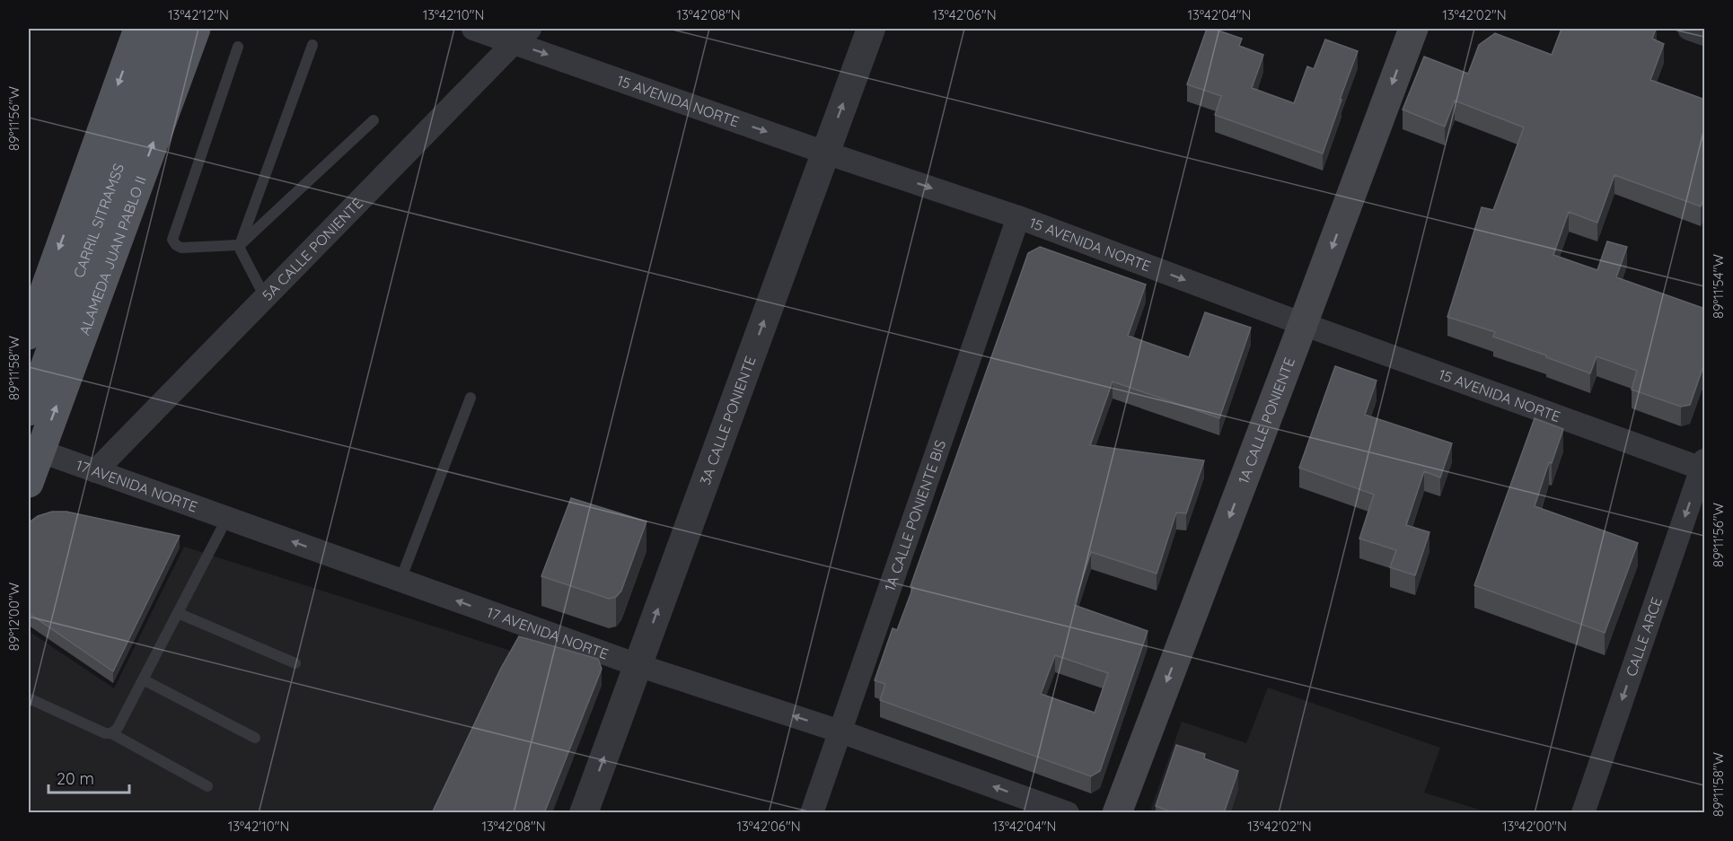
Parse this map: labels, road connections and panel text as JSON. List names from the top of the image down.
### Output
{
  "streets": {
    "main road": ["CARRIL SITRAMSS", "ALAMEDA JUAN PABLO II", "1A CALLE PONIENTE"],
    "street": [
      "15 AVENIDA NORTE",
      "5A CALLE PONIENTE",
      "3A CALLE PONIENTE",
      "17 AVENIDA NORTE",
      "1A CALLE PONIENTE BIS",
      "CALLE ARCE"
    ]
  },
  "crossings": [
    ["15 AVENIDA NORTE", "5A CALLE PONIENTE"],
    ["15 AVENIDA NORTE", "3A CALLE PONIENTE"],
    ["15 AVENIDA NORTE", "1A CALLE PONIENTE"],
    ["15 AVENIDA NORTE", "1A CALLE PONIENTE BIS"],
    ["15 AVENIDA NORTE", "CALLE ARCE"],
    ["5A CALLE PONIENTE", "17 AVENIDA NORTE"],
    ["ALAMEDA JUAN PABLO II", "17 AVENIDA NORTE"],
    ["3A CALLE PONIENTE", "17 AVENIDA NORTE"],
    ["17 AVENIDA NORTE", "1A CALLE PONIENTE BIS"]
  ],
  "one_way": [
    "15 AVENIDA NORTE",
    "3A CALLE PONIENTE",
    "1A CALLE PONIENTE",
    "17 AVENIDA NORTE",
    "CALLE ARCE"
  ],
  "scale_bar": "20 m",
  "coordinates": [
    "13°42'12\"N",
    "13°42'10\"N",
    "13°42'08\"N",
    "13°42'06\"N",
    "13°42'04\"N",
    "13°42'02\"N",
    "89°11'56\"W",
    "89°11'54\"W",
    "89°11'58\"W",
    "89°12'00\"W",
    "13°42'00\"N"
  ]
}
